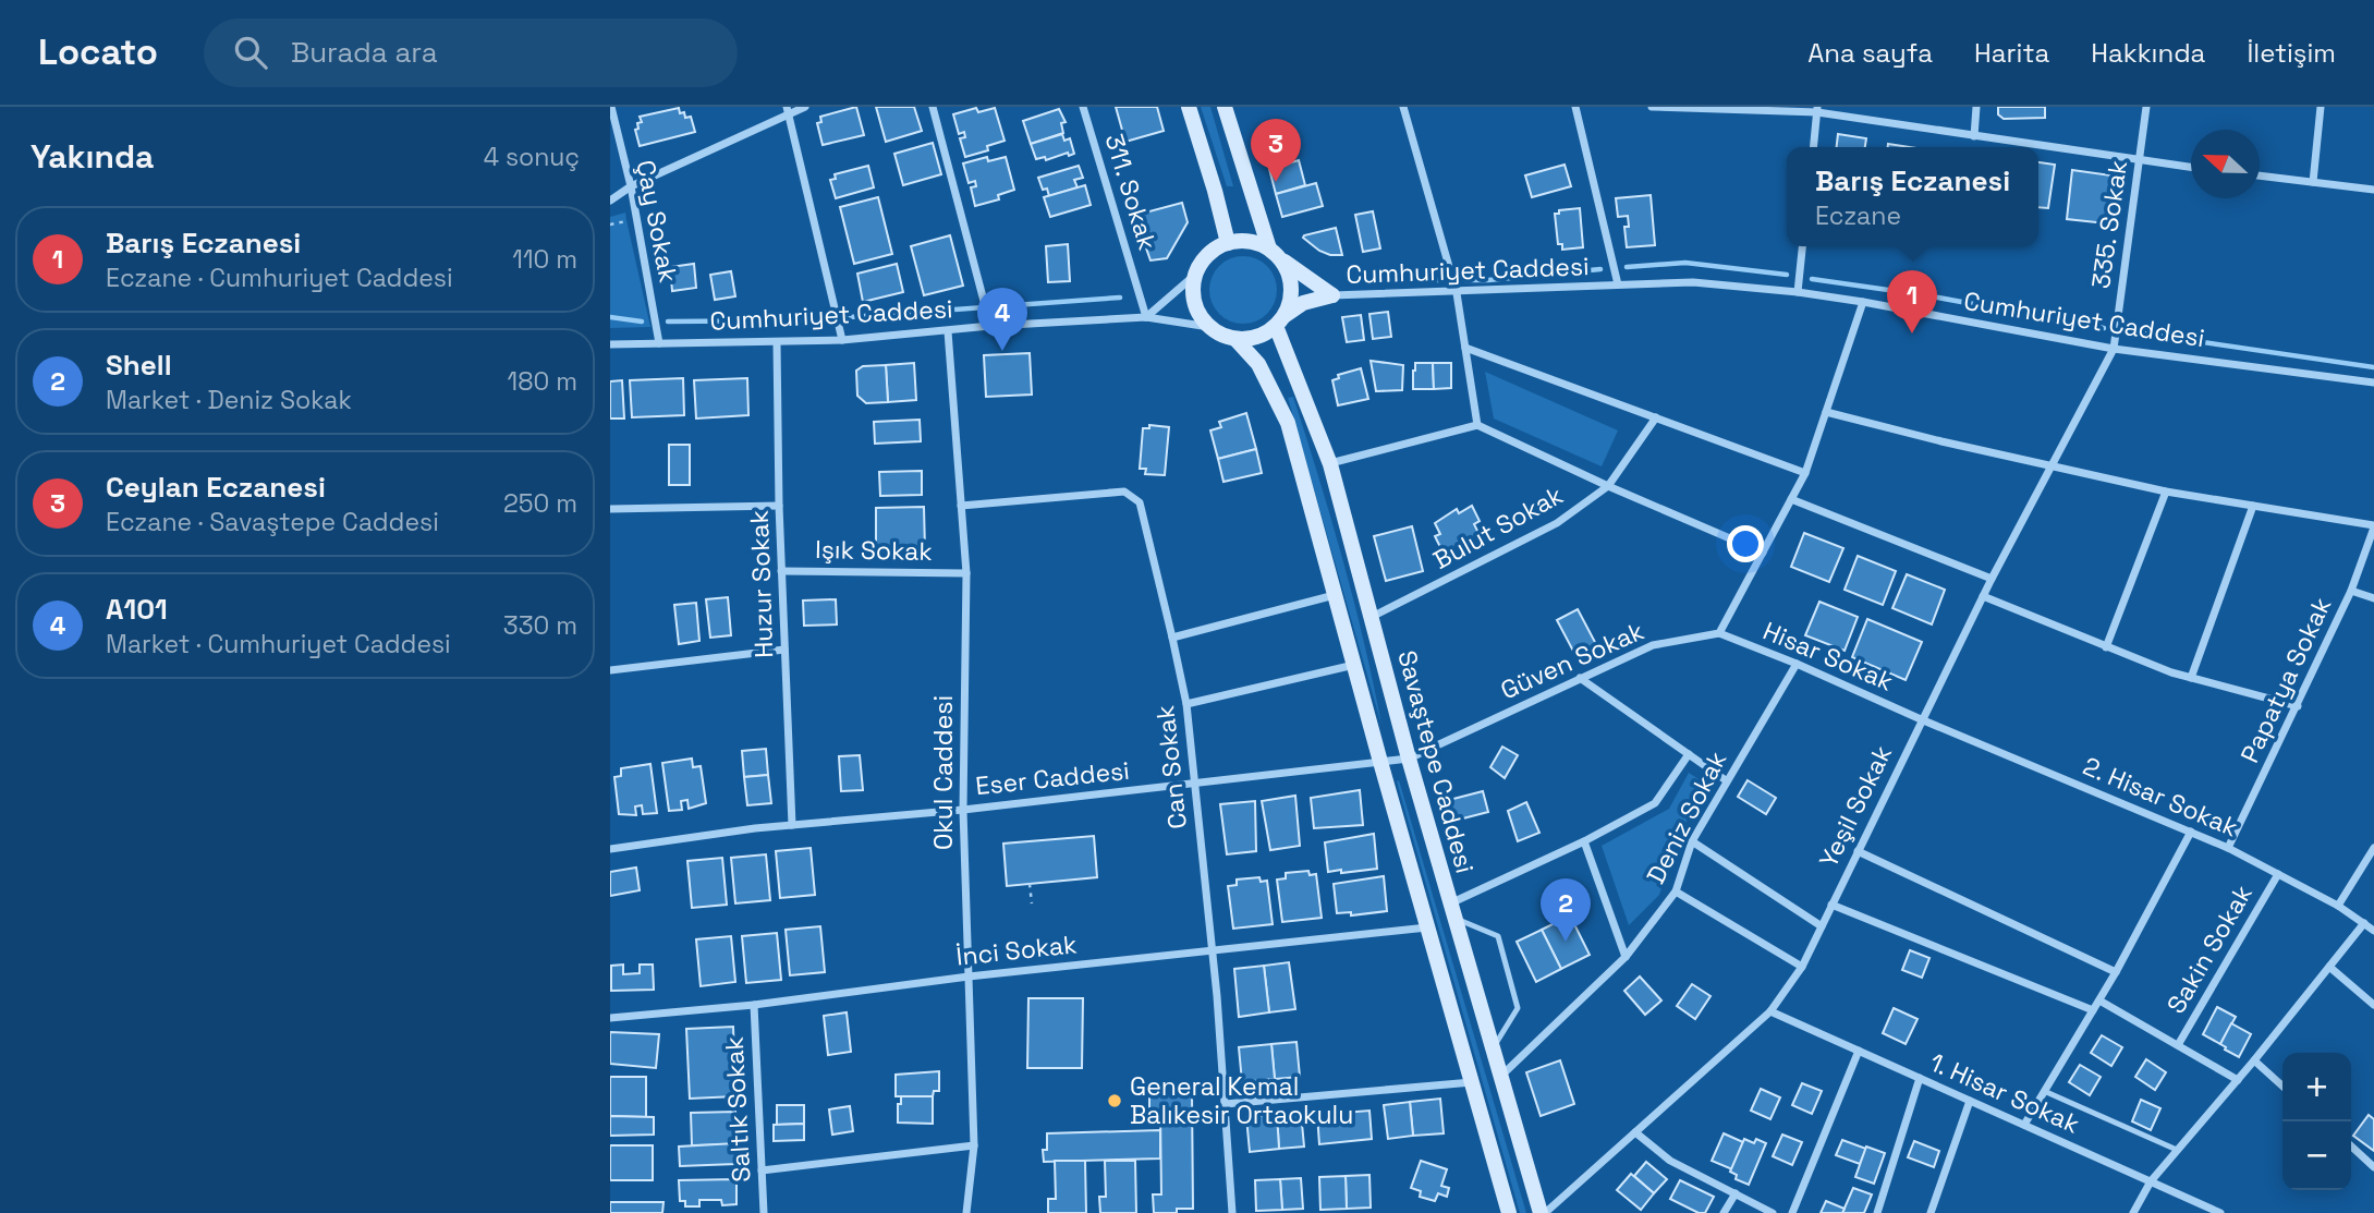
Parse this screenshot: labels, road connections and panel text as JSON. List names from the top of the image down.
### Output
{
  "streets": {
    "main road": ["Savaştepe Caddesi"],
    "street": [
      "311. Sokak",
      "Çay Sokak",
      "335. Sokak",
      "Cumhuriyet Caddesi",
      "Bulut Sokak",
      "Işık Sokak",
      "Huzur Sokak",
      "Hisar Sokak",
      "Güven Sokak",
      "Papatya Sokak",
      "Can Sokak",
      "Okul Caddesi",
      "Eser Caddesi",
      "2. Hisar Sokak",
      "Yeşil Sokak",
      "Deniz Sokak",
      "Sakin Sokak",
      "İnci Sokak",
      "1. Hisar Sokak",
      "Saltık Sokak"
    ]
  },
  "crossings": [
    ["311. Sokak", "Cumhuriyet Caddesi"],
    ["Çay Sokak", "Cumhuriyet Caddesi"],
    ["335. Sokak", "Cumhuriyet Caddesi"],
    ["335. Sokak", "Yeşil Sokak"],
    ["Cumhuriyet Caddesi", "Huzur Sokak"],
    ["Cumhuriyet Caddesi", "Savaştepe Caddesi"],
    ["Cumhuriyet Caddesi", "Okul Caddesi"],
    ["Cumhuriyet Caddesi", "Yeşil Sokak"],
    ["Bulut Sokak", "Savaştepe Caddesi"],
    ["Işık Sokak", "Huzur Sokak"],
    ["Işık Sokak", "Okul Caddesi"],
    ["Huzur Sokak", "Eser Caddesi"],
    ["Hisar Sokak", "Güven Sokak"],
    ["Hisar Sokak", "2. Hisar Sokak"],
    ["Hisar Sokak", "Yeşil Sokak"],
    ["Hisar Sokak", "Deniz Sokak"],
    ["Güven Sokak", "Savaştepe Caddesi"],
    ["Güven Sokak", "Eser Caddesi"],
    ["Papatya Sokak", "2. Hisar Sokak"],
    ["Savaştepe Caddesi", "Eser Caddesi"],
    ["Savaştepe Caddesi", "Yeşil Sokak"],
    ["Savaştepe Caddesi", "Deniz Sokak"],
    ["Savaştepe Caddesi", "İnci Sokak"],
    ["Can Sokak", "Okul Caddesi"],
    ["Can Sokak", "Eser Caddesi"],
    ["Can Sokak", "İnci Sokak"],
    ["Okul Caddesi", "Eser Caddesi"],
    ["Okul Caddesi", "İnci Sokak"],
    ["2. Hisar Sokak", "Yeşil Sokak"],
    ["2. Hisar Sokak", "Sakin Sokak"],
    ["Yeşil Sokak", "1. Hisar Sokak"],
    ["İnci Sokak", "Saltık Sokak"]
  ],
  "places": ["General Kemal Balıkesir Ortaokulu"],
  "north": "left",
  "page": {
    "header": "Locato",
    "search": "Burada ara",
    "nav": [
      "Ana sayfa",
      "Harita",
      "Hakkında",
      "İletişim"
    ],
    "heading": ["Yakında", "4 sonuç"],
    "pins": [
      "3",
      "1",
      "4",
      "2"
    ],
    "popup": ["Barış Eczanesi", "Eczane"],
    "list": [
      {
        "mark": "1",
        "name": "Barış Eczanesi",
        "note": "Eczane · Cumhuriyet Caddesi",
        "value": "110 m"
      },
      {
        "mark": "2",
        "name": "Shell",
        "note": "Market · Deniz Sokak",
        "value": "180 m"
      },
      {
        "mark": "3",
        "name": "Ceylan Eczanesi",
        "note": "Eczane · Savaştepe Caddesi",
        "value": "250 m"
      },
      {
        "mark": "4",
        "name": "A101",
        "note": "Market · Cumhuriyet Caddesi",
        "value": "330 m"
      }
    ],
    "map_buttons": ["+", "−"]
  }
}
